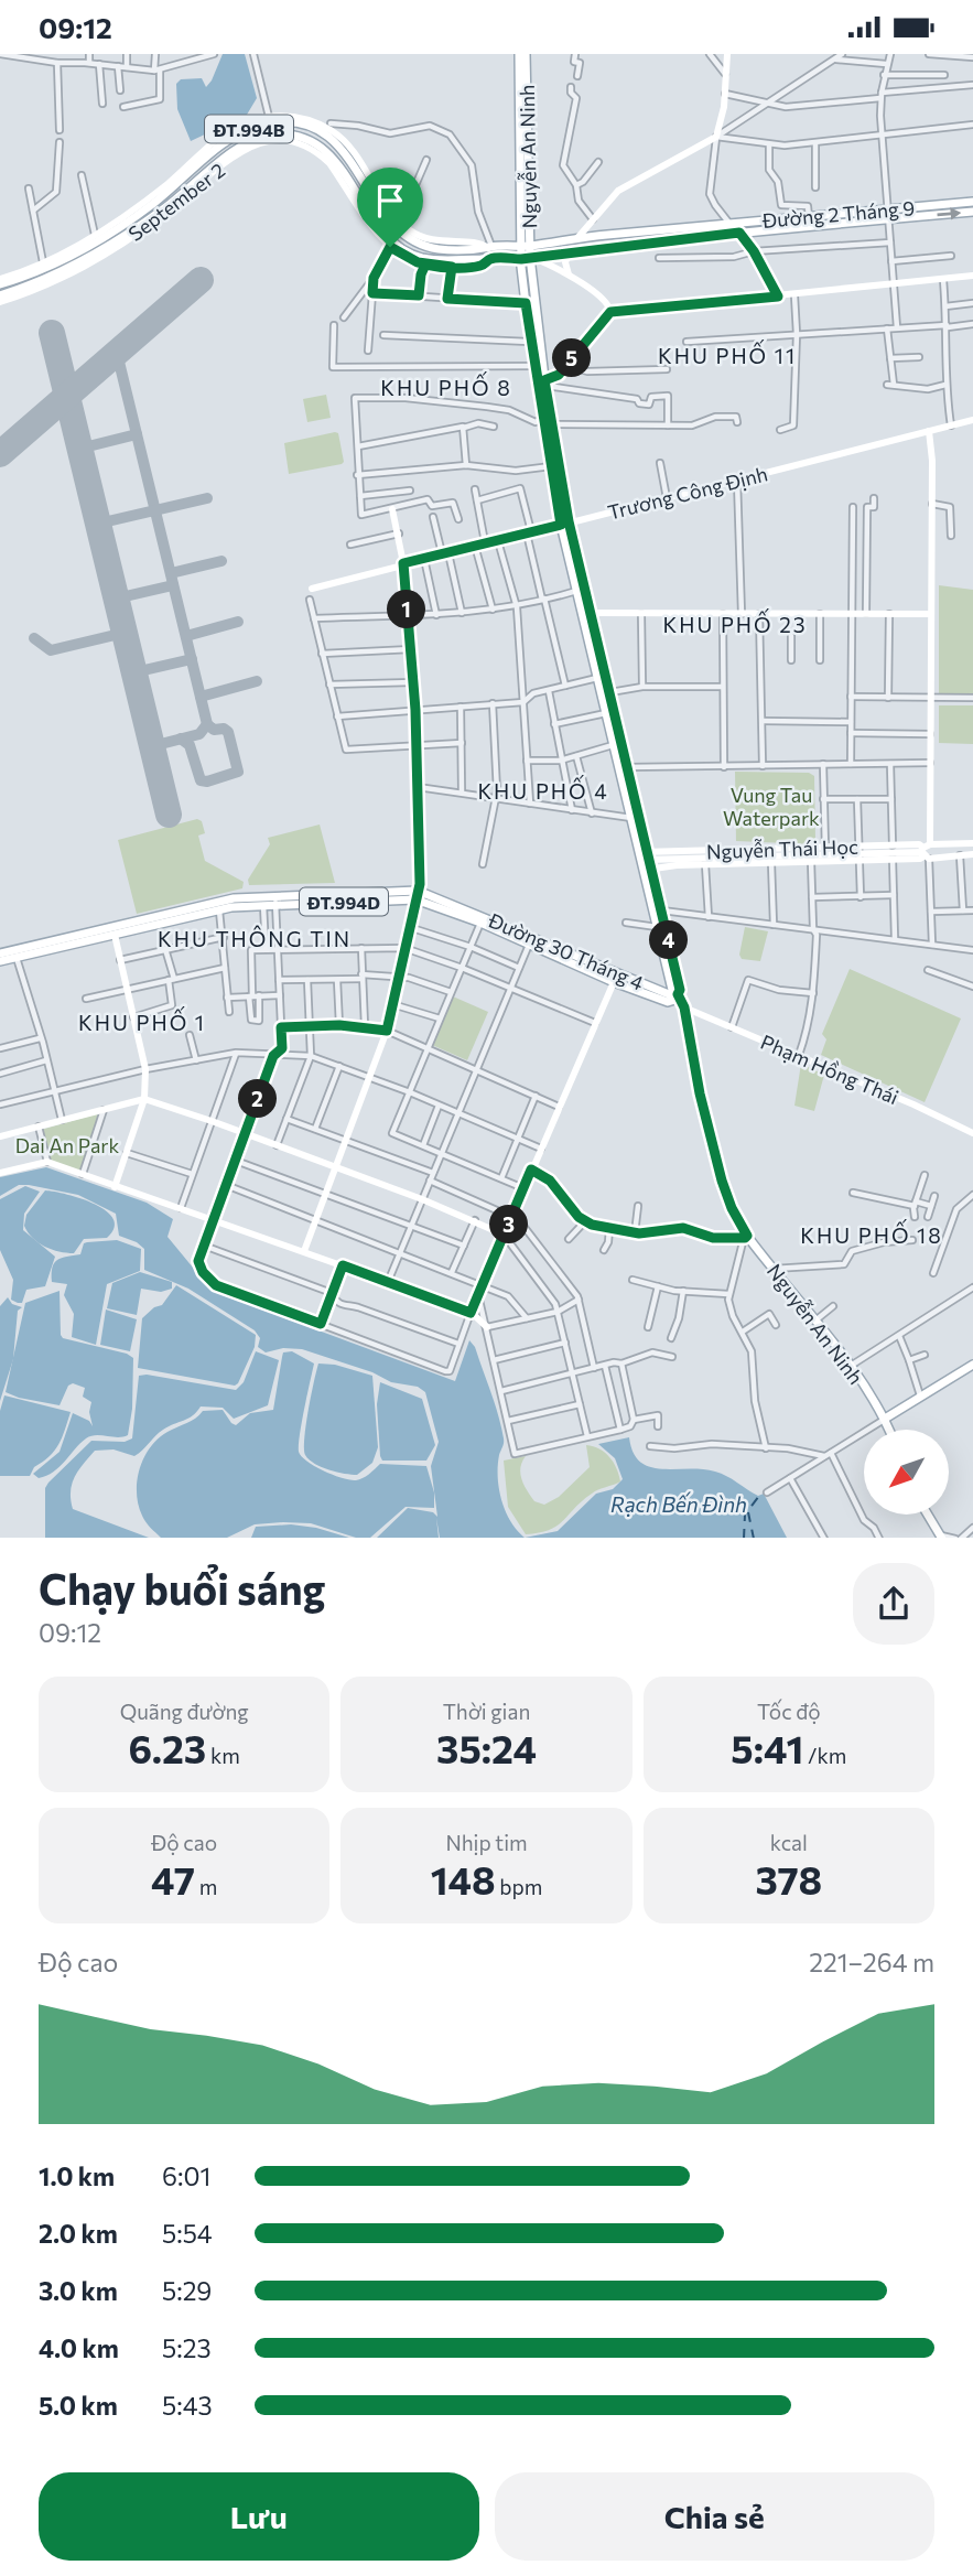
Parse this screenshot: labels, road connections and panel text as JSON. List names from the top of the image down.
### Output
{
  "streets": {
    "main road": [
      "ĐT.994B",
      "Nguyễn An Ninh",
      "September 2",
      "Đường 2 Tháng 9",
      "ĐT.994D",
      "Đường 30 Tháng 4"
    ],
    "street": ["Trương Công Định", "Nguyễn Thái Học", "Phạm Hồng Thái"]
  },
  "crossings": [
    ["Nguyễn An Ninh", "September 2"],
    ["Nguyễn An Ninh", "Đường 2 Tháng 9"],
    ["Nguyễn An Ninh", "Trương Công Định"],
    ["Nguyễn An Ninh", "Nguyễn Thái Học"],
    ["Nguyễn An Ninh", "Đường 30 Tháng 4"],
    ["Nguyễn An Ninh", "Phạm Hồng Thái"],
    ["September 2", "Đường 2 Tháng 9"]
  ],
  "districts": [
    "KHU PHỐ 11",
    "KHU PHỐ 8",
    "KHU PHỐ 23",
    "KHU PHỐ 4",
    "KHU THÔNG TIN",
    "KHU PHỐ 1",
    "KHU PHỐ 18"
  ],
  "water": ["Rạch Bến Đình"],
  "parks": ["Vung Tau Waterpark", "Dai An Park"],
  "north": "bottom left",
  "page": {
    "status": "09:12",
    "pins": [
      "5",
      "1",
      "4",
      "2",
      "3"
    ],
    "heading": ["Chạy buổi sáng", "09:12"],
    "stats": [
      ["Quãng đường", "6.23 km"],
      ["Thời gian", "35:24"],
      ["Tốc độ", "5:41 /km"],
      ["Độ cao", "47 m"],
      ["Nhịp tim", "148 bpm"],
      ["kcal", "378"]
    ],
    "chart": ["Độ cao", "221–264 m"],
    "list": [
      {
        "name": "1.0 km",
        "note": "6:01"
      },
      {
        "name": "2.0 km",
        "note": "5:54"
      },
      {
        "name": "3.0 km",
        "note": "5:29"
      },
      {
        "name": "4.0 km",
        "note": "5:23"
      },
      {
        "name": "5.0 km",
        "note": "5:43"
      }
    ],
    "buttons": ["Lưu", "Chia sẻ"]
  }
}
